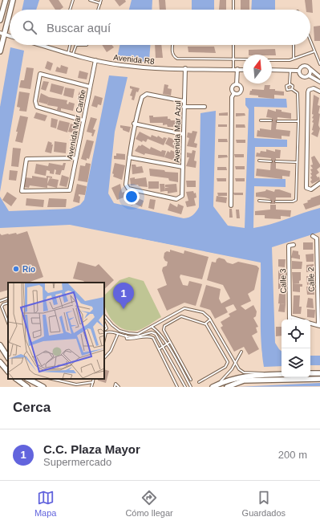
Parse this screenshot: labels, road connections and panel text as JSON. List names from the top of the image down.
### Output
{
  "streets": {
    "street": [
      "Avenida R8",
      "Avenida Mar Caribe",
      "Avenida Mar Azul",
      "Calle 2",
      "Calle 3"
    ]
  },
  "crossings": [
    ["Avenida R8", "Avenida Mar Caribe"],
    ["Avenida R8", "Avenida Mar Azul"]
  ],
  "places": ["Río"],
  "north": "top",
  "page": {
    "search": "Buscar aquí",
    "pins": "1",
    "heading": "Cerca",
    "list": [
      {
        "mark": "1",
        "name": "C.C. Plaza Mayor",
        "note": "Supermercado",
        "value": "200 m"
      }
    ],
    "nav": ["Mapa", "Cómo llegar", "Guardados"]
  }
}
